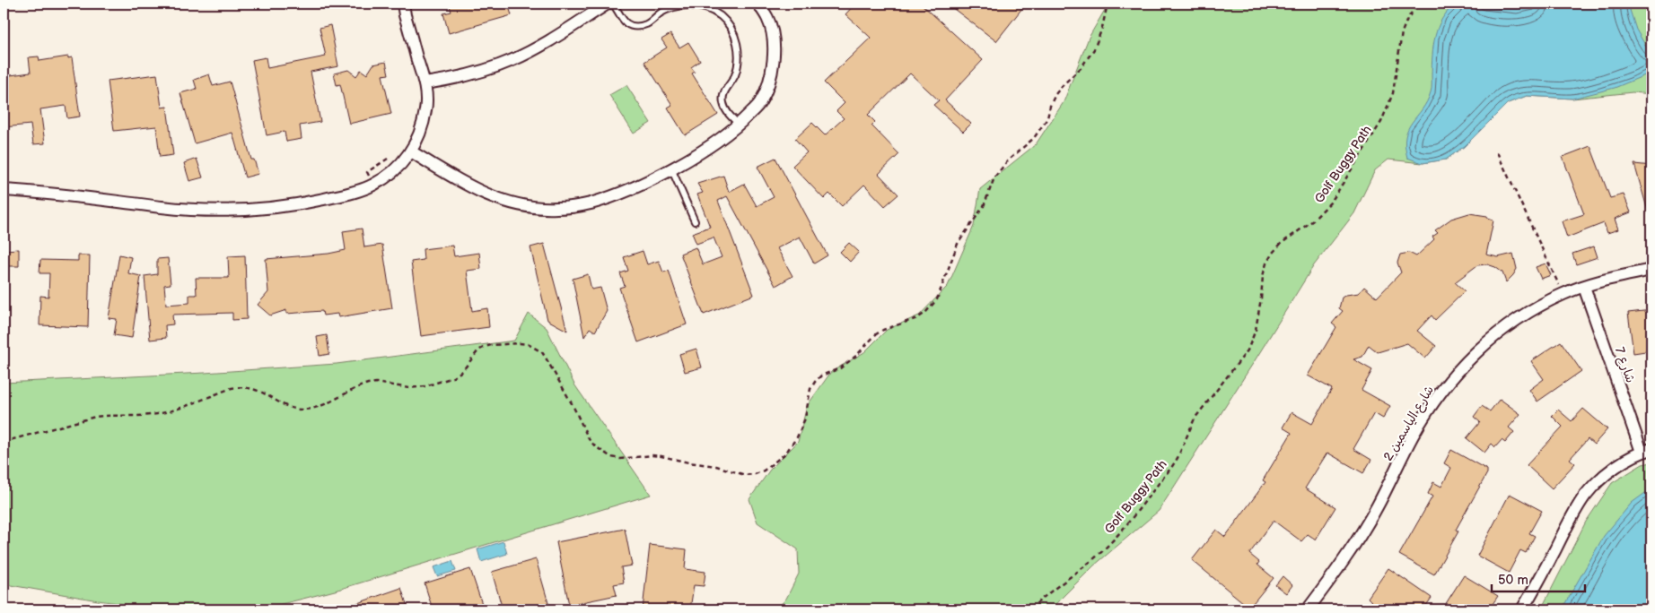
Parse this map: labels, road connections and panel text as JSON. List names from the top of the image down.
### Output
{
  "streets": {
    "street": ["شارع 7", "شارع الياسمين 2"],
    "path": ["Golf Buggy Path"]
  },
  "crossings": [
    ["شارع 7", "شارع الياسمين 2"]
  ],
  "scale_bar": "50 m"
}
